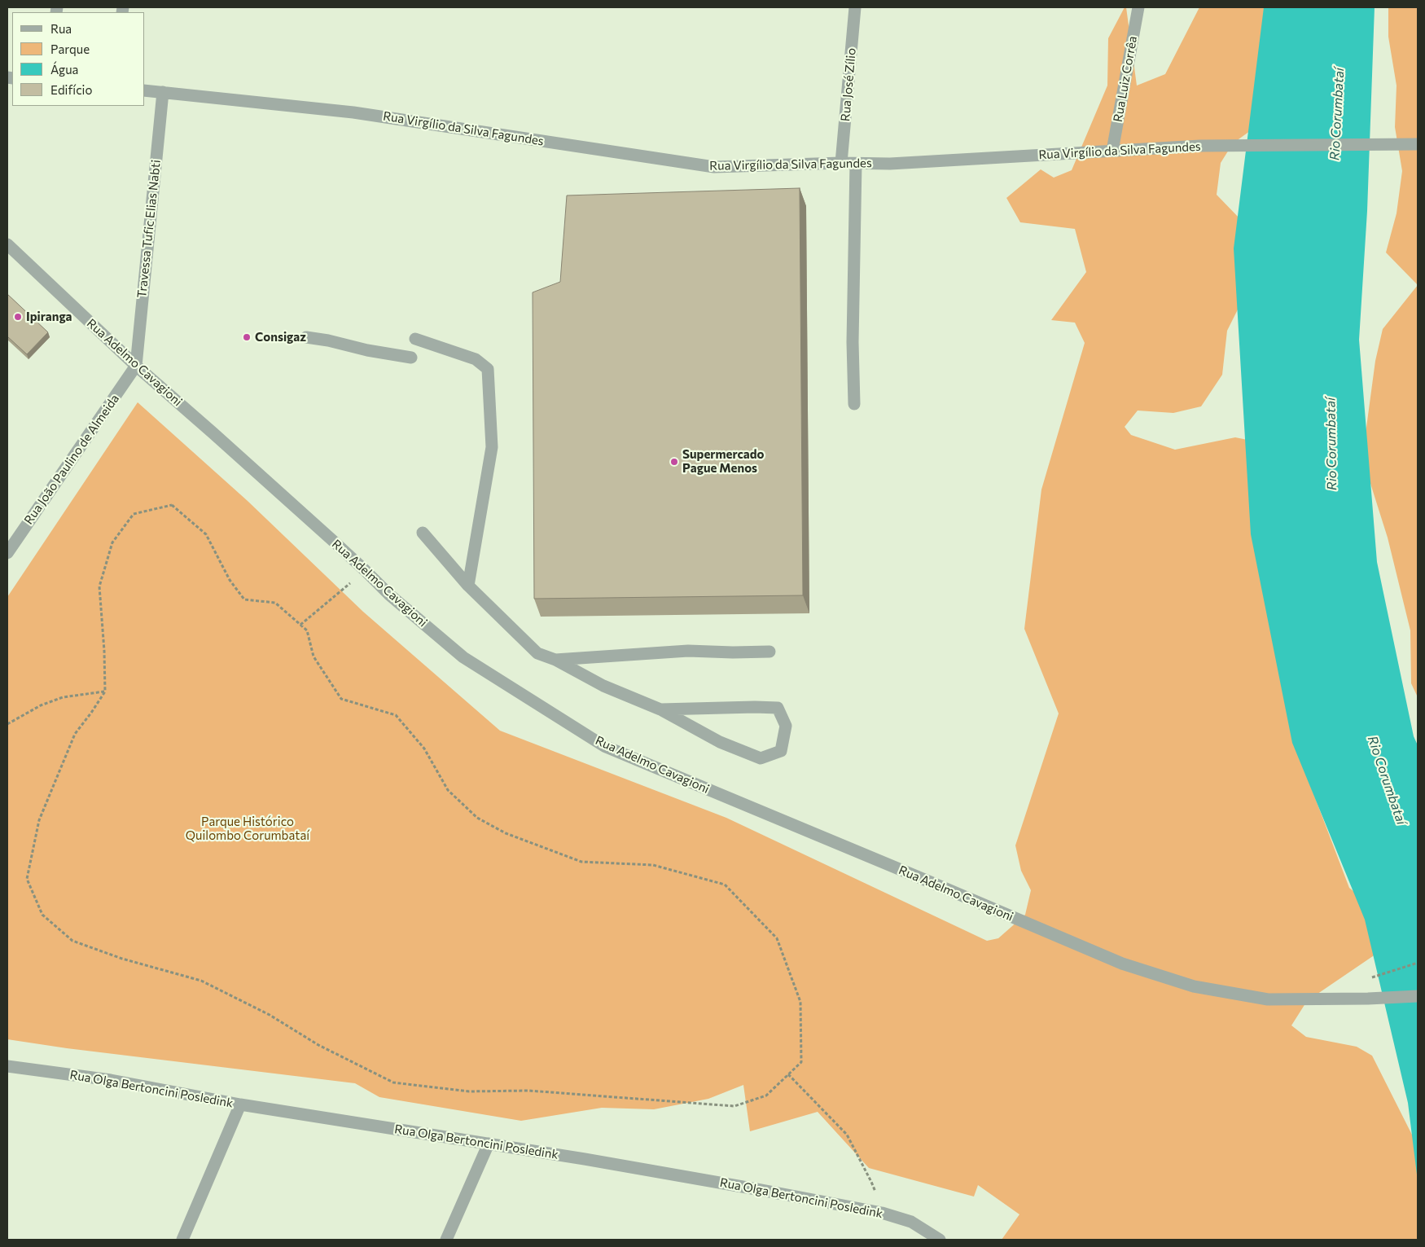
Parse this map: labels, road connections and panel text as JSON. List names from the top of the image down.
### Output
{
  "streets": {
    "street": [
      "Rua Luiz Corrêa",
      "Rua José Zílio",
      "Rua Virgílio da Silva Fagundes",
      "Travessa Tufic Elias Nabti",
      "Rua Adelmo Cavagioni",
      "Rua João Paulino de Almeida",
      "Rua Olga Bertoncini Posledink"
    ]
  },
  "crossings": [
    ["Rua Luiz Corrêa", "Rua Virgílio da Silva Fagundes"],
    ["Rua José Zílio", "Rua Virgílio da Silva Fagundes"],
    ["Rua Virgílio da Silva Fagundes", "Travessa Tufic Elias Nabti"],
    ["Travessa Tufic Elias Nabti", "Rua Adelmo Cavagioni"],
    ["Travessa Tufic Elias Nabti", "Rua João Paulino de Almeida"],
    ["Rua Adelmo Cavagioni", "Rua João Paulino de Almeida"]
  ],
  "water": ["Rio Corumbataí"],
  "parks": ["Parque Histórico Quilombo Corumbataí"],
  "places": ["Ipiranga", "Consigaz", "Supermercado Pague Menos"],
  "legend": [
    "Rua",
    "Parque",
    "Água",
    "Edifício"
  ]
}
